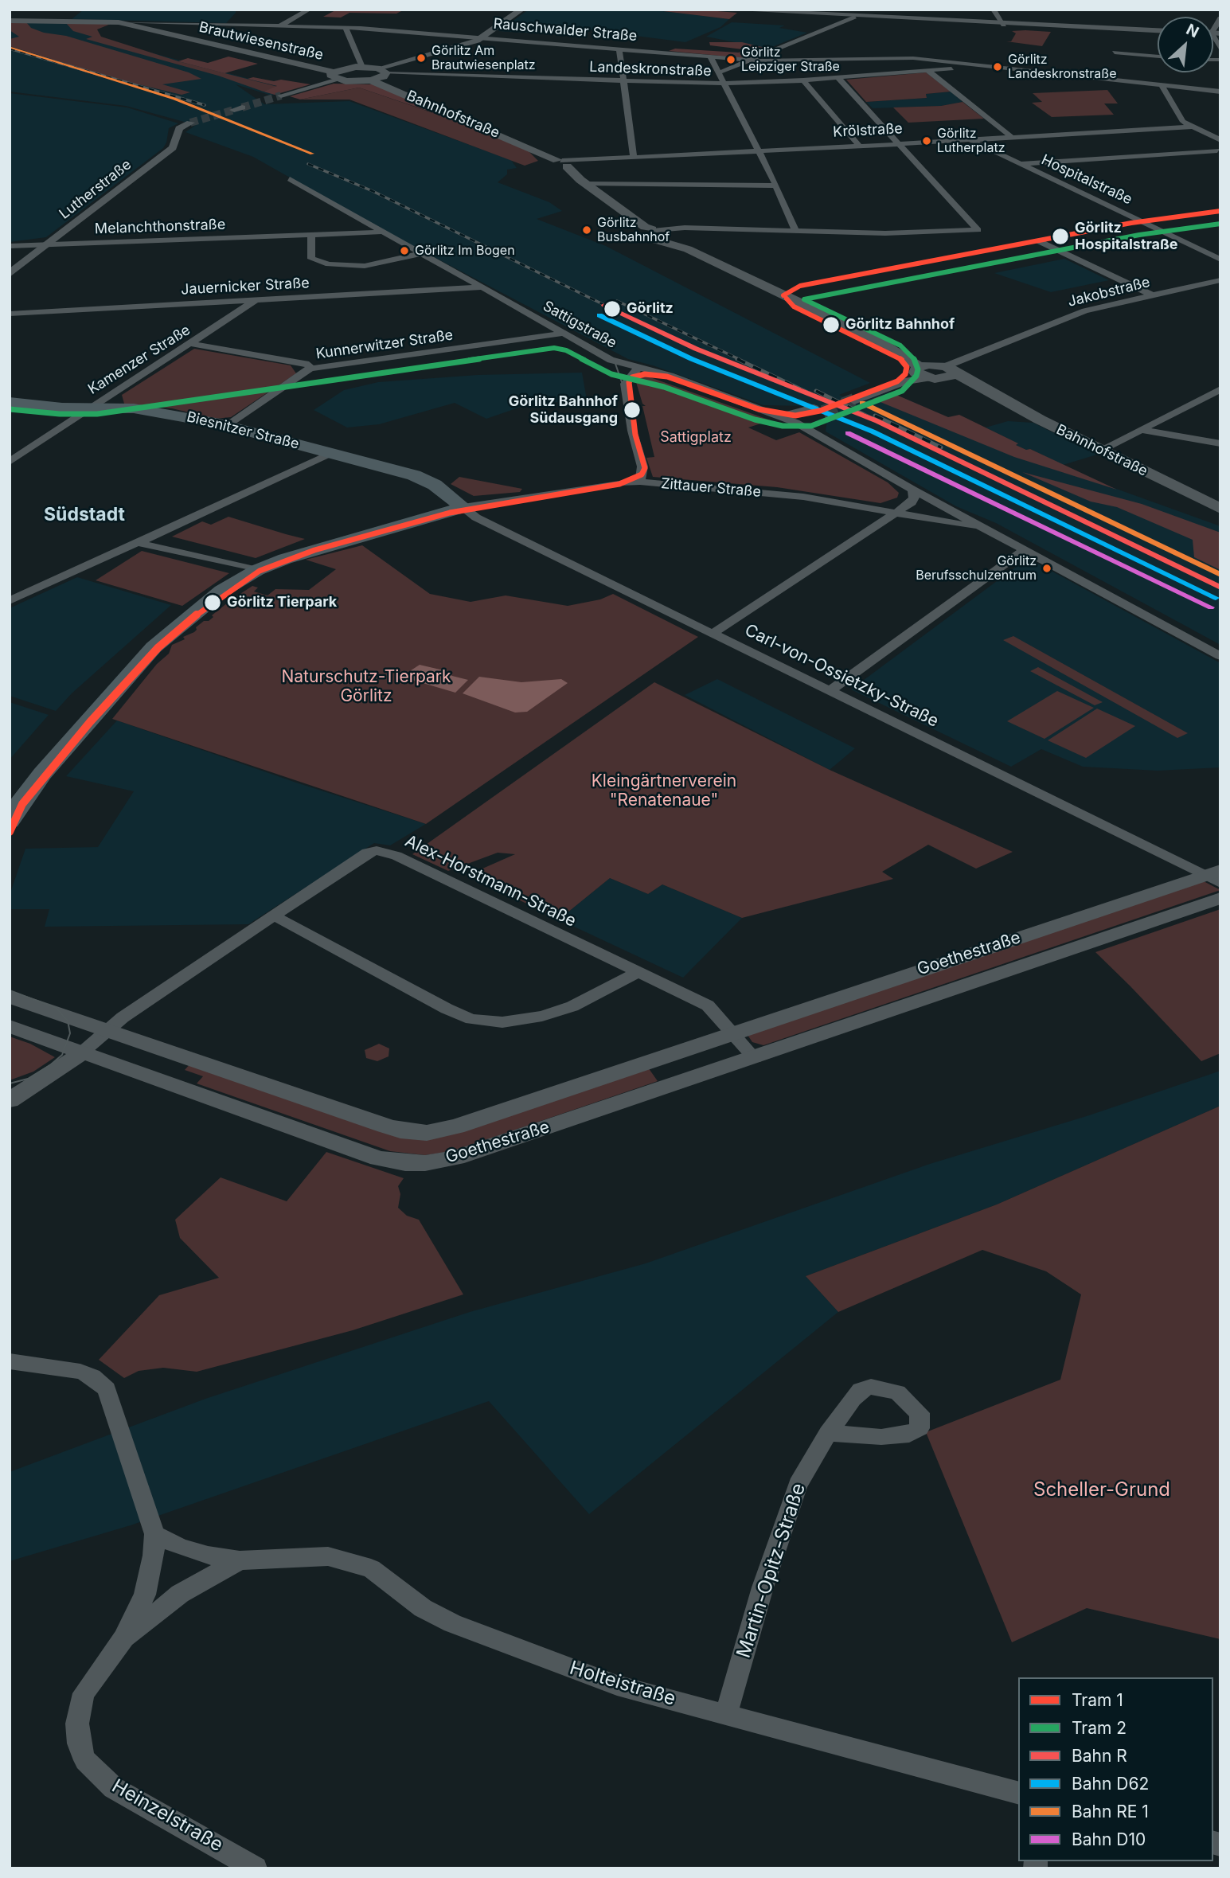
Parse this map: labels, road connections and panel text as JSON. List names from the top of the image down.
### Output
{
  "streets": {
    "main road": [
      "Rauschwalder Straße",
      "Brautwiesenstraße",
      "Bahnhofstraße",
      "Biesnitzer Straße",
      "Zittauer Straße"
    ],
    "street": [
      "Landeskronstraße",
      "Krölstraße",
      "Hospitalstraße",
      "Lutherstraße",
      "Melanchthonstraße",
      "Jauernicker Straße",
      "Jakobstraße",
      "Sattigstraße",
      "Kunnerwitzer Straße",
      "Kamenzer Straße",
      "Carl-von-Ossietzky-Straße",
      "Alex-Horstmann-Straße",
      "Goethestraße",
      "Martin-Opitz-Straße",
      "Holteistraße",
      "Heinzelstraße"
    ]
  },
  "crossings": [
    ["Rauschwalder Straße", "Brautwiesenstraße"],
    ["Bahnhofstraße", "Krölstraße"],
    ["Bahnhofstraße", "Jakobstraße"],
    ["Krölstraße", "Hospitalstraße"],
    ["Lutherstraße", "Melanchthonstraße"],
    ["Melanchthonstraße", "Sattigstraße"],
    ["Jauernicker Straße", "Sattigstraße"],
    ["Jauernicker Straße", "Kamenzer Straße"],
    ["Sattigstraße", "Kunnerwitzer Straße"],
    ["Sattigstraße", "Zittauer Straße"],
    ["Kunnerwitzer Straße", "Biesnitzer Straße"],
    ["Kamenzer Straße", "Biesnitzer Straße"],
    ["Biesnitzer Straße", "Zittauer Straße"],
    ["Biesnitzer Straße", "Carl-von-Ossietzky-Straße"],
    ["Zittauer Straße", "Carl-von-Ossietzky-Straße"],
    ["Carl-von-Ossietzky-Straße", "Goethestraße"],
    ["Alex-Horstmann-Straße", "Goethestraße"],
    ["Martin-Opitz-Straße", "Holteistraße"],
    ["Holteistraße", "Heinzelstraße"]
  ],
  "districts": ["Südstadt"],
  "parks": [
    "Sattigplatz",
    "Naturschutz-Tierpark Görlitz",
    "Kleingärtnerverein \"Renatenaue\"",
    "Scheller-Grund"
  ],
  "places": [
    "Görlitz Am Brautwiesenplatz",
    "Görlitz Leipziger Straße",
    "Görlitz Landeskronstraße",
    "Görlitz Lutherplatz",
    "Görlitz Busbahnhof",
    "Görlitz Hospitalstraße",
    "Görlitz Im Bogen",
    "Görlitz",
    "Görlitz Bahnhof",
    "Görlitz Bahnhof Südausgang",
    "Görlitz Berufsschulzentrum",
    "Görlitz Tierpark"
  ],
  "lines": [
    "tram line 1",
    "tram line 2",
    "rail line R",
    "rail line D62",
    "rail line D10"
  ],
  "legend": [
    "Tram 1",
    "Tram 2",
    "Bahn R",
    "Bahn D62",
    "Bahn RE 1",
    "Bahn D10"
  ],
  "north": "top right"
}
